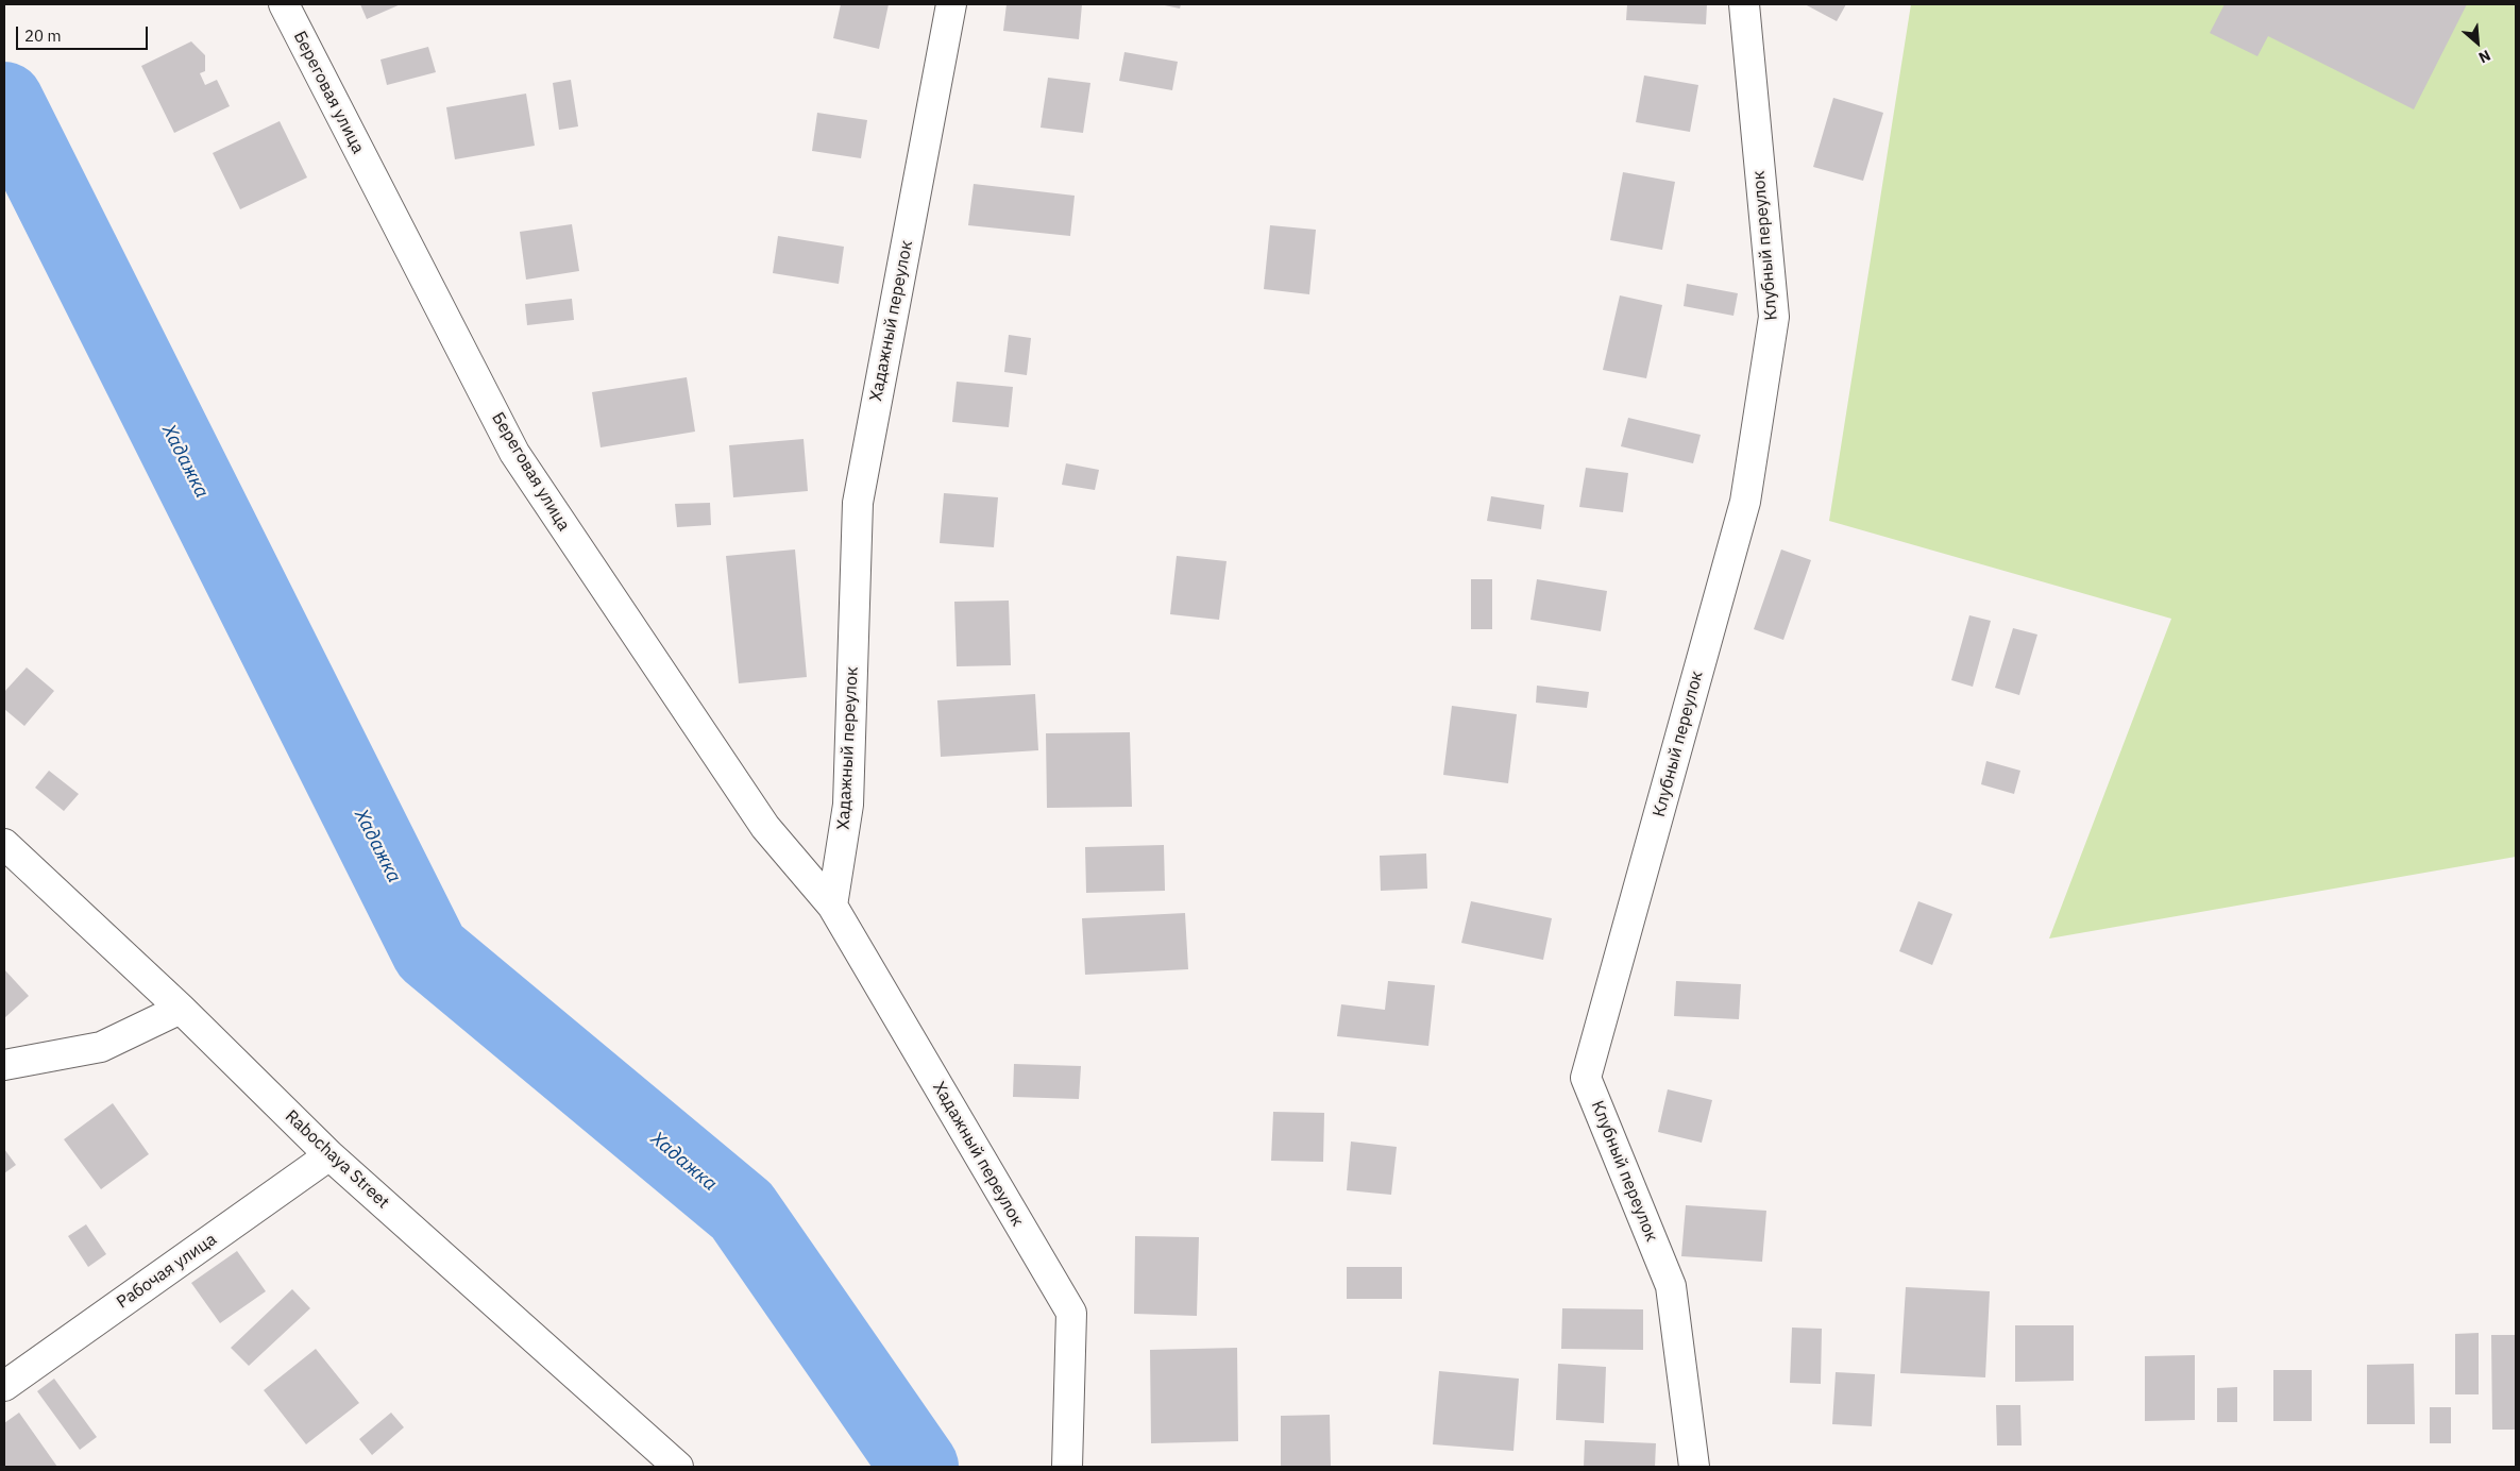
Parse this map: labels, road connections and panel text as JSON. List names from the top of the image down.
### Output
{
  "streets": {
    "street": [
      "Береговая улица",
      "Клубный переулок",
      "Хадажный переулок",
      "Rabochaya Street",
      "Рабочая улица"
    ]
  },
  "crossings": [
    ["Береговая улица", "Хадажный переулок"],
    ["Rabochaya Street", "Рабочая улица"]
  ],
  "water": ["Хадажка"],
  "scale_bar": "20 m",
  "north": "bottom right"
}
